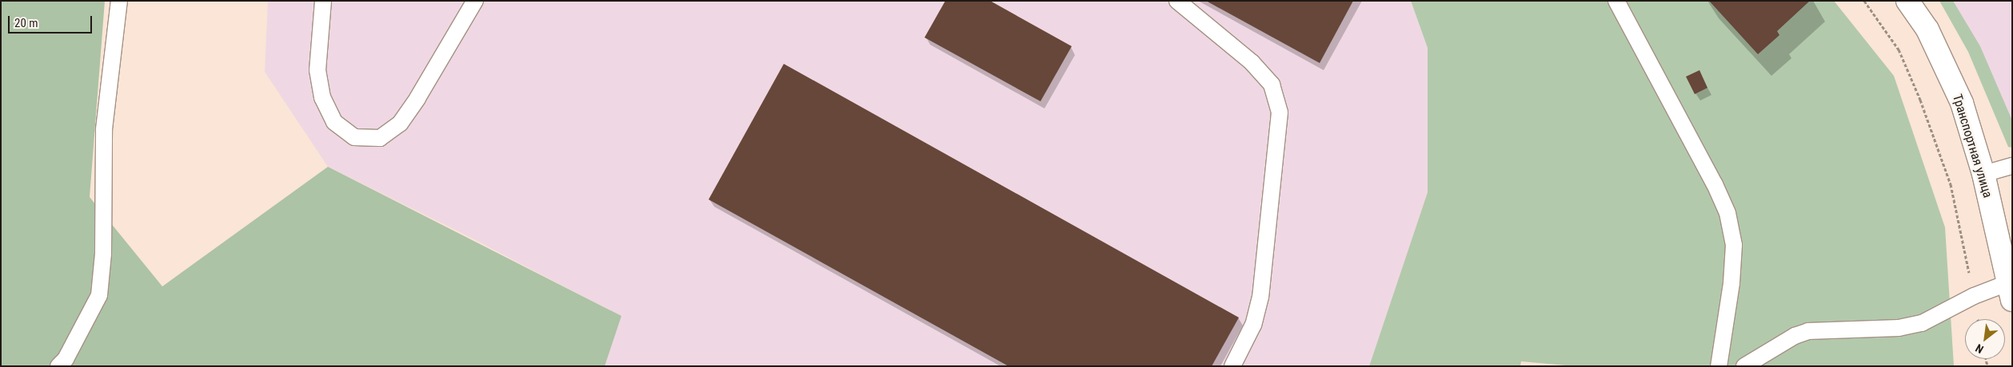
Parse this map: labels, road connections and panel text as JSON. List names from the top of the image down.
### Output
{
  "streets": {
    "main road": ["Транспортная улица"]
  },
  "scale_bar": "20 m",
  "north": "bottom left"
}
